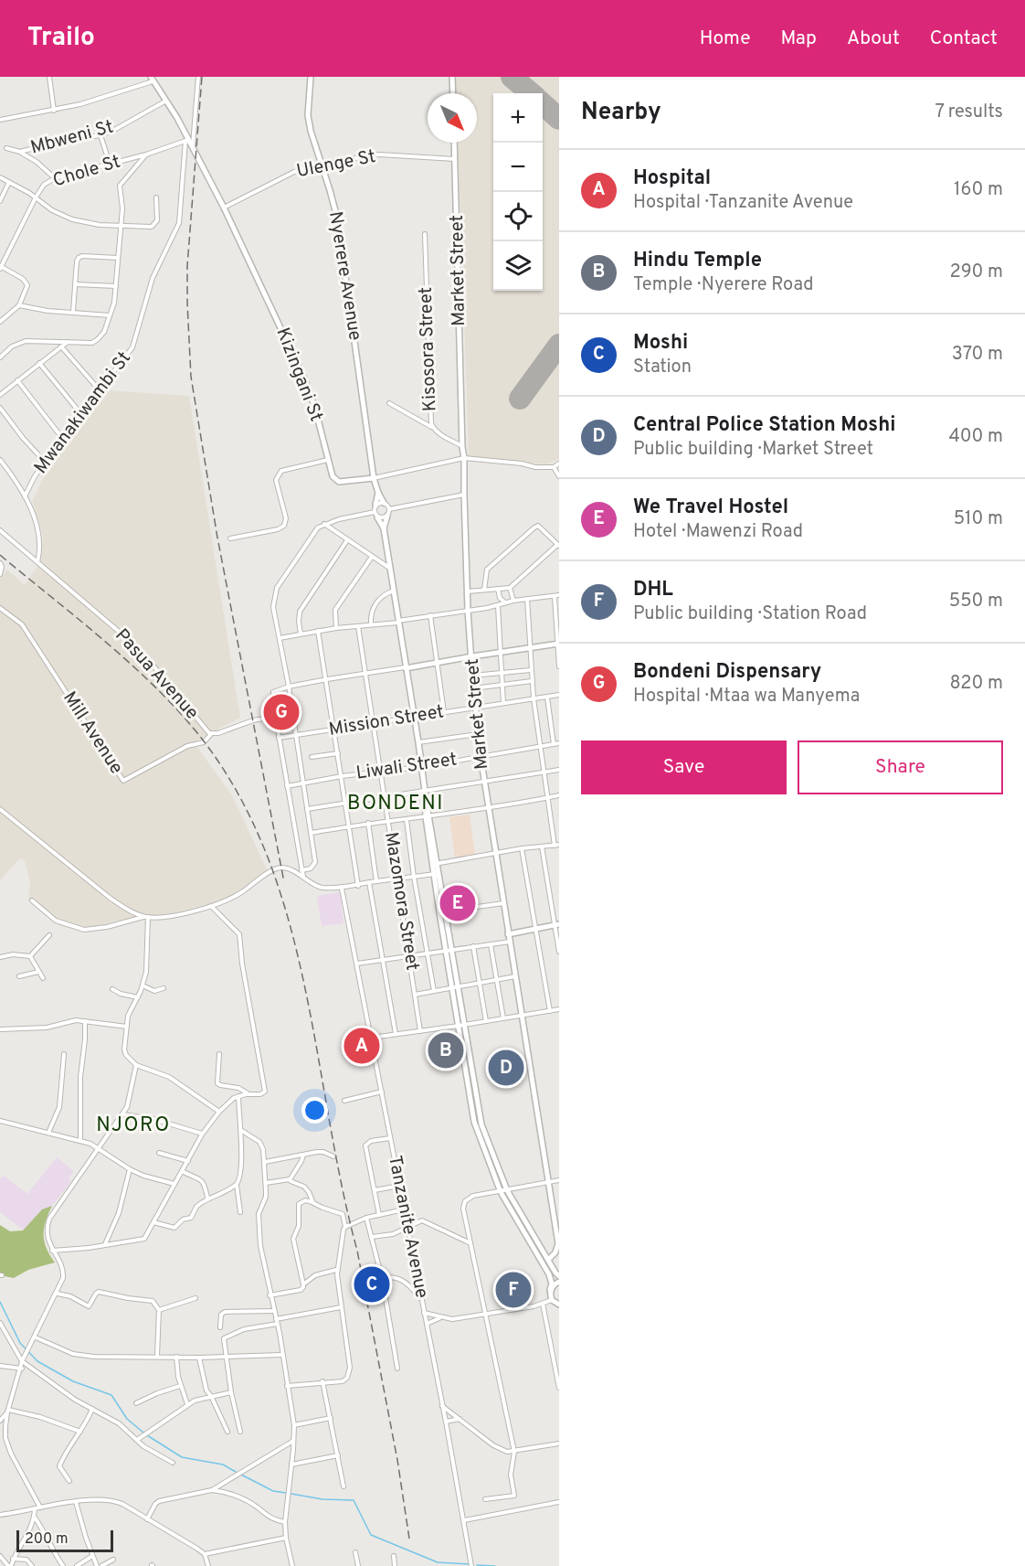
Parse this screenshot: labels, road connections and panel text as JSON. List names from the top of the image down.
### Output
{
  "streets": {
    "street": [
      "Mbweni St",
      "Ulenge St",
      "Chole St",
      "Market Street",
      "Nyerere Avenue",
      "Kisosora Street",
      "Kizingani St",
      "Mwanakiwambi St",
      "Pasua Avenue",
      "Mission Street",
      "Mill Avenue",
      "Liwali Street",
      "Mazomora Street",
      "Tanzanite Avenue"
    ]
  },
  "crossings": [
    ["Mbweni St", "Kizingani St"],
    ["Ulenge St", "Market Street"],
    ["Ulenge St", "Nyerere Avenue"],
    ["Ulenge St", "Kizingani St"],
    ["Chole St", "Kizingani St"],
    ["Chole St", "Mwanakiwambi St"],
    ["Market Street", "Kisosora Street"],
    ["Market Street", "Kizingani St"],
    ["Market Street", "Mission Street"],
    ["Market Street", "Liwali Street"],
    ["Nyerere Avenue", "Kizingani St"],
    ["Kizingani St", "Mwanakiwambi St"],
    ["Pasua Avenue", "Mill Avenue"],
    ["Mission Street", "Mazomora Street"],
    ["Liwali Street", "Mazomora Street"]
  ],
  "districts": ["BONDENI", "NJORO"],
  "scale_bar": "200 m",
  "north": "bottom right",
  "page": {
    "header": "Trailo",
    "nav": [
      "Home",
      "Map",
      "About",
      "Contact"
    ],
    "heading": ["Nearby", "7 results"],
    "map_buttons": ["+", "−"],
    "list": [
      {
        "mark": "A",
        "name": "Hospital",
        "note": "Hospital · Tanzanite Avenue",
        "value": "160 m"
      },
      {
        "mark": "B",
        "name": "Hindu Temple",
        "note": "Temple · Nyerere Road",
        "value": "290 m"
      },
      {
        "mark": "C",
        "name": "Moshi",
        "note": "Station",
        "value": "370 m"
      },
      {
        "mark": "D",
        "name": "Central Police Station Moshi",
        "note": "Public building · Market Street",
        "value": "400 m"
      },
      {
        "mark": "E",
        "name": "We Travel Hostel",
        "note": "Hotel · Mawenzi Road",
        "value": "510 m"
      },
      {
        "mark": "F",
        "name": "DHL",
        "note": "Public building · Station Road",
        "value": "550 m"
      },
      {
        "mark": "G",
        "name": "Bondeni Dispensary",
        "note": "Hospital · Mtaa wa Manyema",
        "value": "820 m"
      }
    ],
    "pins": [
      "G",
      "E",
      "A",
      "B",
      "D",
      "C",
      "F"
    ],
    "buttons": ["Save", "Share"],
    "scale": "200 m"
  }
}
